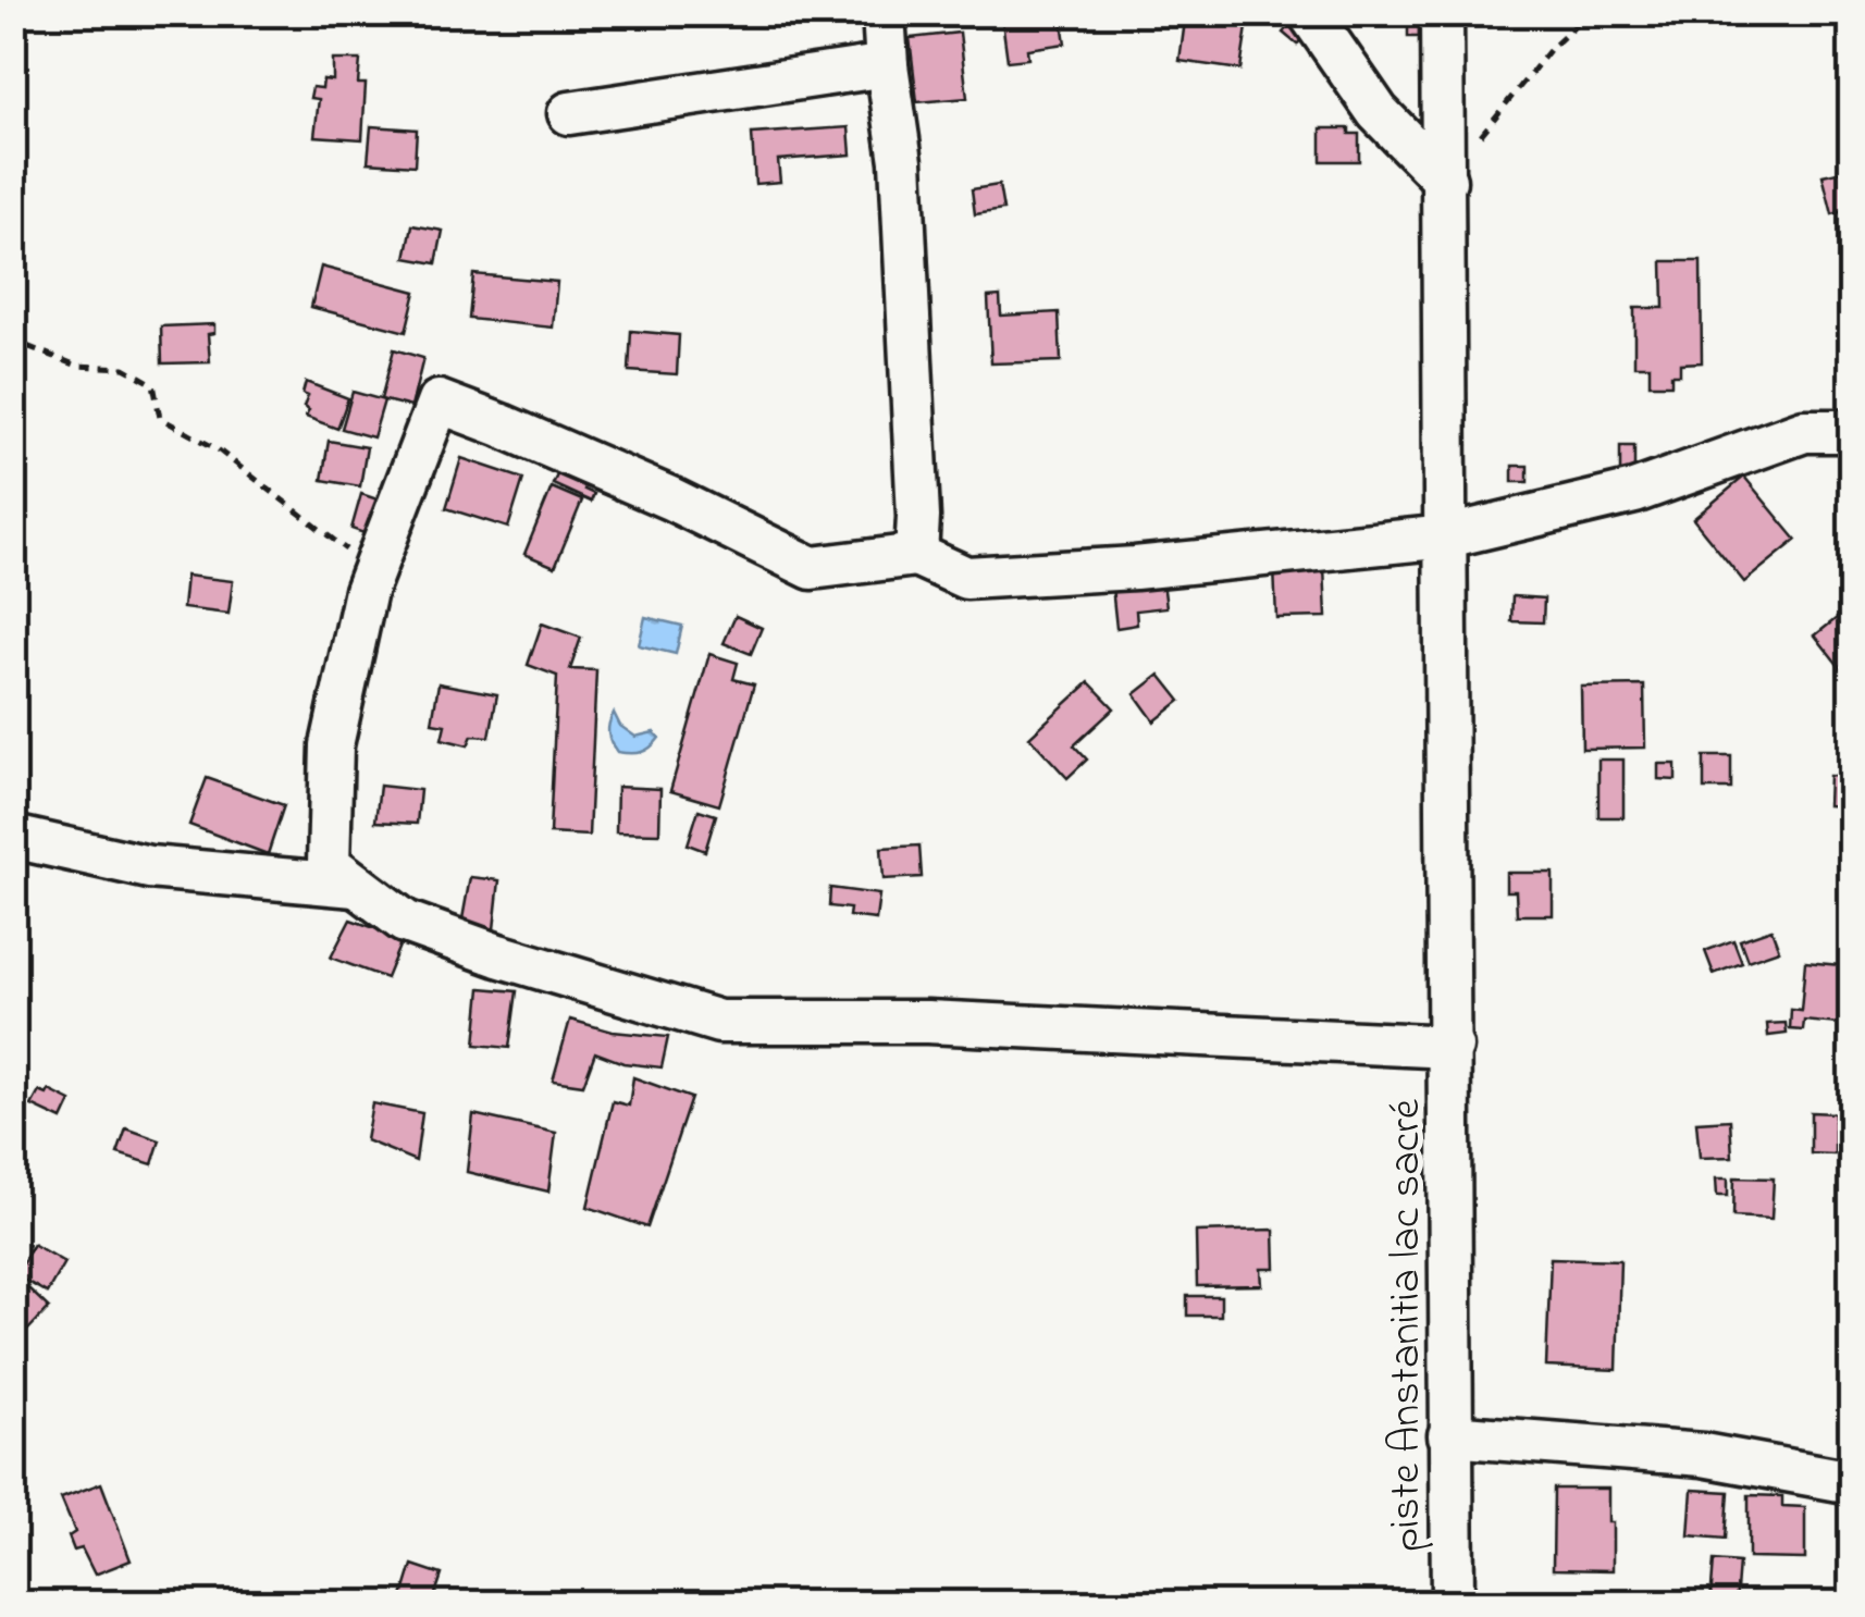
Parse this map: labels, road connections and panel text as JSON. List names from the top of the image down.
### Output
{
  "streets": {
    "street": ["piste Anstanitia lac sacré"]
  }
}
